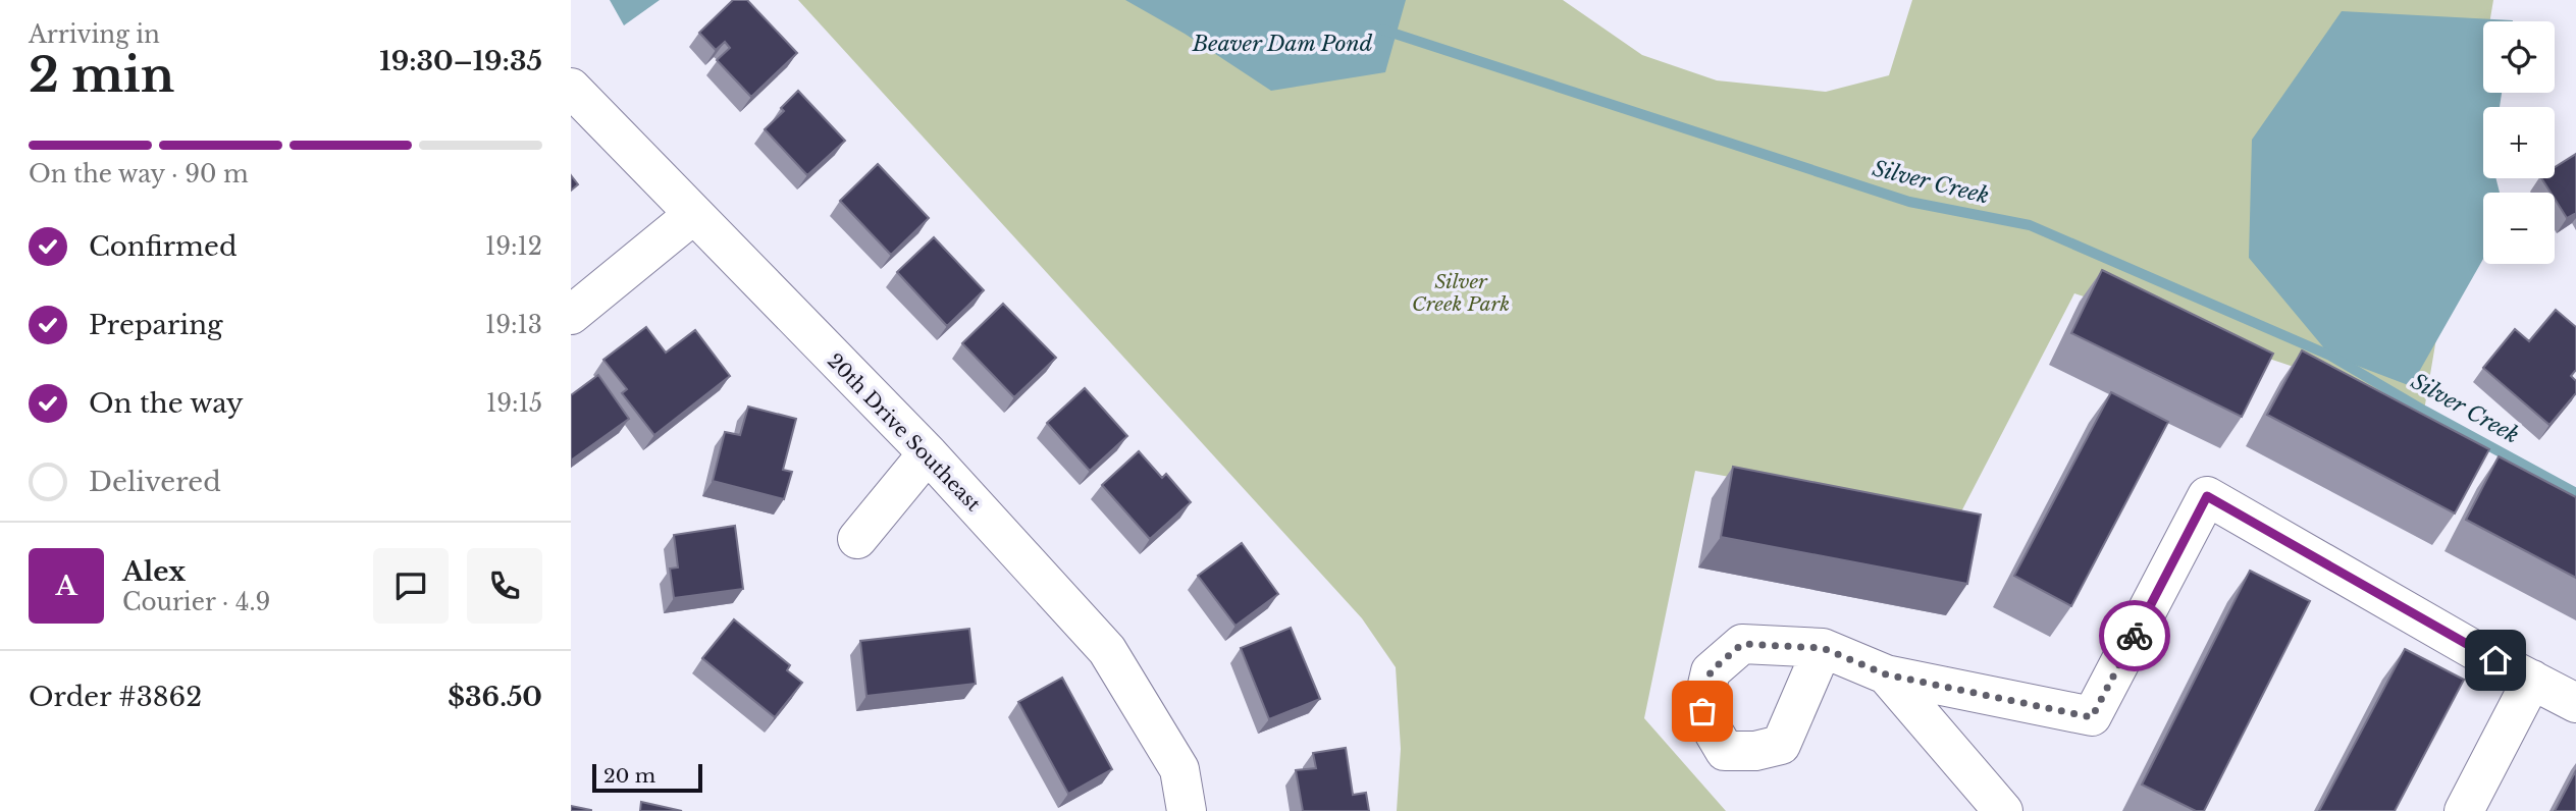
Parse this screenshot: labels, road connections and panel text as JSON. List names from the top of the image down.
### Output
{
  "streets": {
    "street": ["20th Drive Southeast"]
  },
  "water": ["Beaver Dam Pond", "Silver Creek"],
  "parks": ["Silver Creek Park"],
  "scale_bar": "20 m",
  "page": {
    "heading": ["2 min", "Arriving in", "19:30–19:35"],
    "panel": [
      "Alex",
      "Courier · 4.9",
      "Order #3862",
      "$36.50"
    ],
    "map_buttons": ["+", "−"],
    "bar": "On the way · 90 m",
    "list": [
      ["Confirmed", "19:12"],
      ["Preparing", "19:13"],
      ["On the way", "19:15"],
      "Delivered"
    ],
    "round": "A",
    "scale": "20 m"
  }
}
